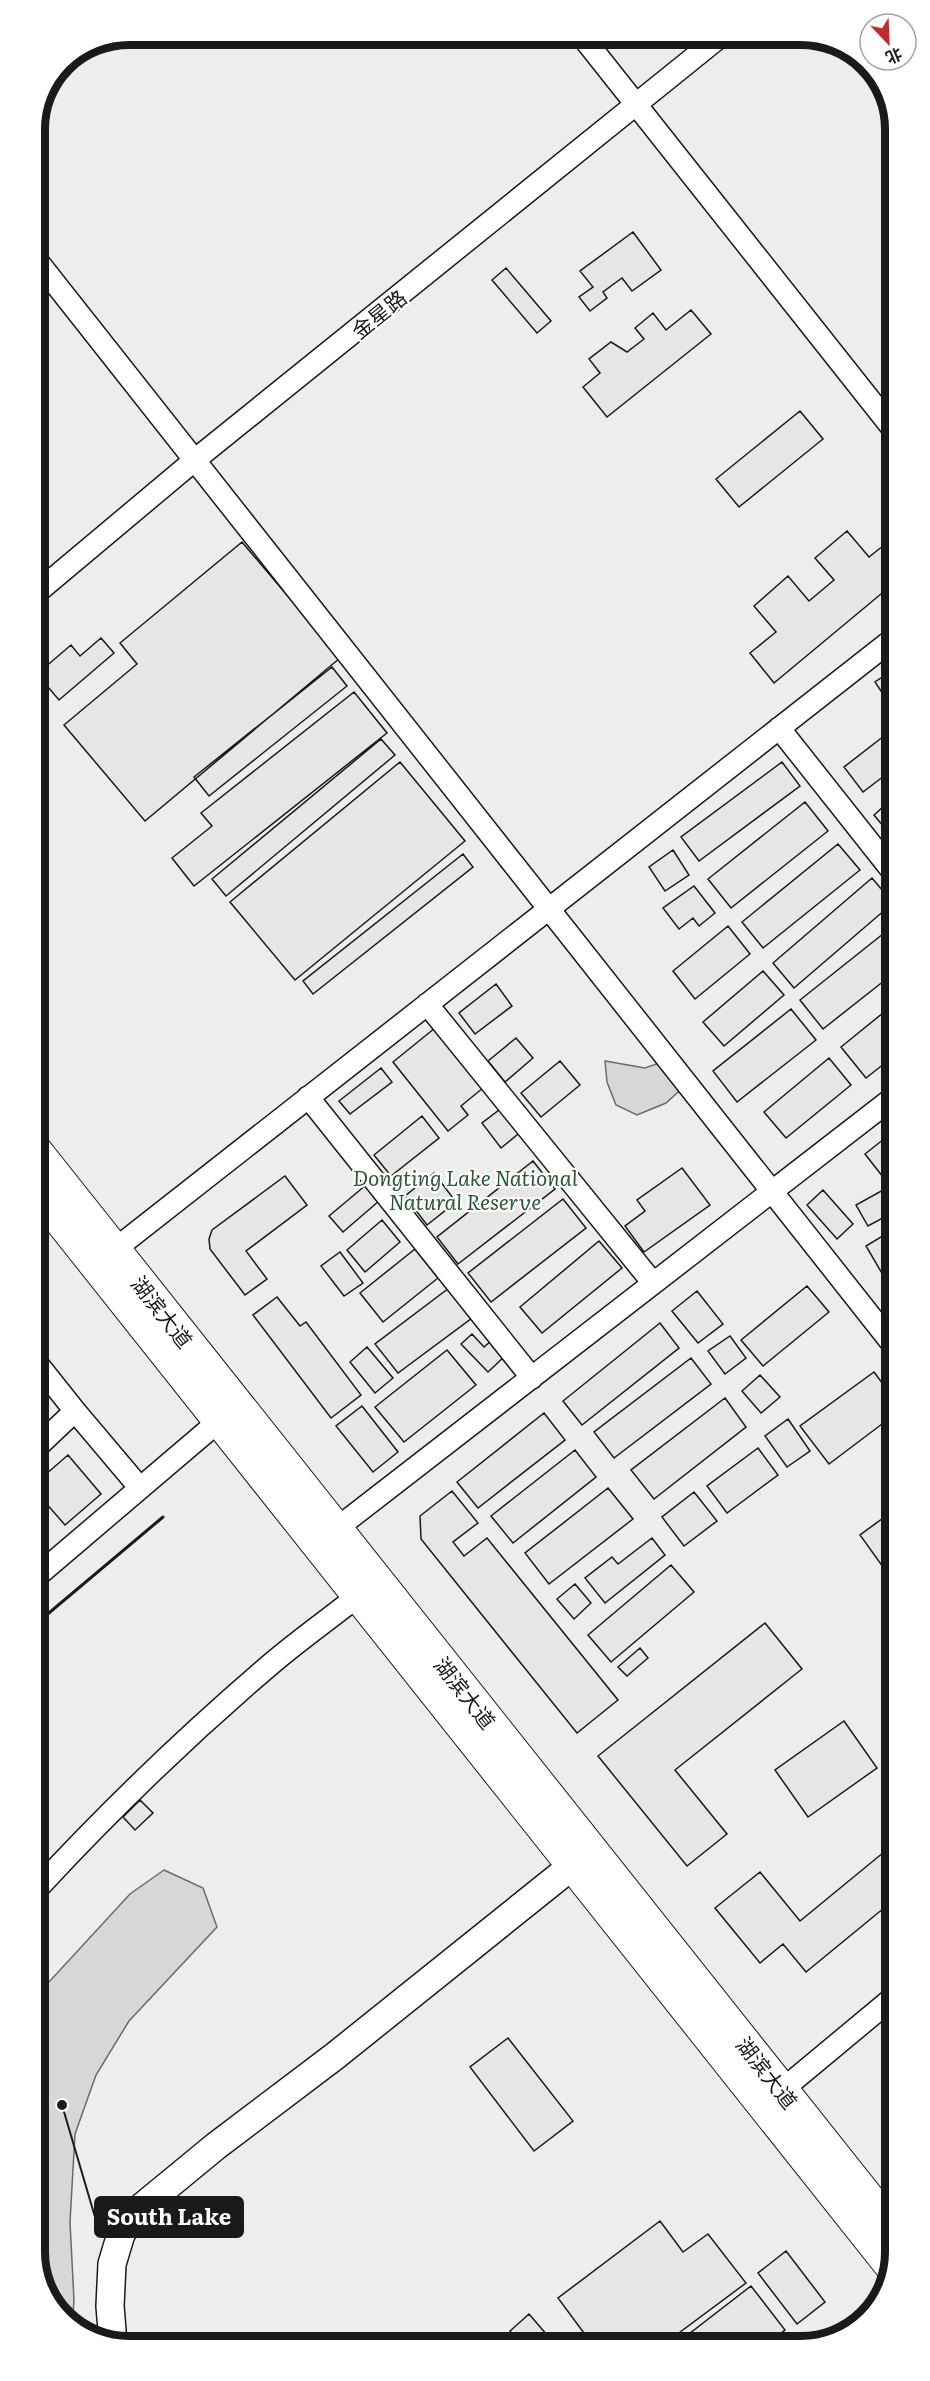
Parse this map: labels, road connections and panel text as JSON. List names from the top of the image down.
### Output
{
  "streets": {
    "highway": ["湖滨大道"],
    "street": ["金星路"]
  },
  "parks": ["Dongting Lake National Natural Reserve"],
  "places": ["South Lake"],
  "north": "bottom right"
}
